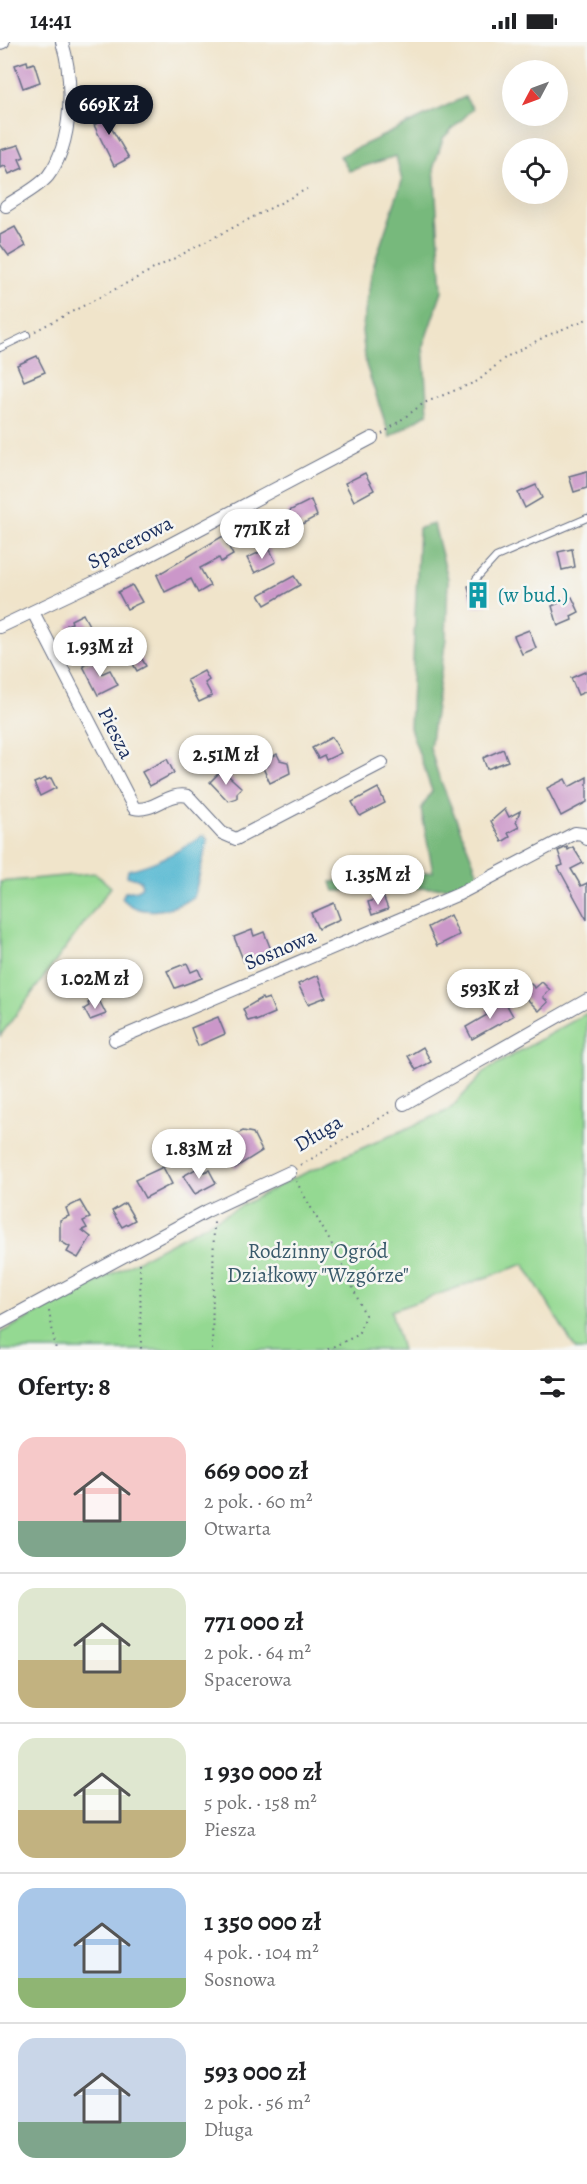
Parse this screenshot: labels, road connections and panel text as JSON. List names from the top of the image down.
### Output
{
  "streets": {
    "street": [
      "Spacerowa",
      "Piesza",
      "Sosnowa",
      "Długa"
    ]
  },
  "crossings": [
    ["Spacerowa", "Piesza"]
  ],
  "parks": ["Rodzinny Ogród Działkowy \"Wzgórze\""],
  "places": {
    "building": ["(w bud.)"]
  },
  "north": "bottom left",
  "page": {
    "status": "14:41",
    "price": [
      "669K zł",
      "771K zł",
      "1.93M zł",
      "2.51M zł",
      "1.35M zł",
      "1.02M zł",
      "593K zł",
      "1.83M zł"
    ],
    "heading": "Oferty: 8",
    "list": [
      {
        "name": "669 000 zł",
        "note": "2 pok. · 60 m² · Otwarta"
      },
      {
        "name": "771 000 zł",
        "note": "2 pok. · 64 m² · Spacerowa"
      },
      {
        "name": "1 930 000 zł",
        "note": "5 pok. · 158 m² · Piesza"
      },
      {
        "name": "1 350 000 zł",
        "note": "4 pok. · 104 m² · Sosnowa"
      },
      {
        "name": "593 000 zł",
        "note": "2 pok. · 56 m² · Długa"
      }
    ]
  }
}
